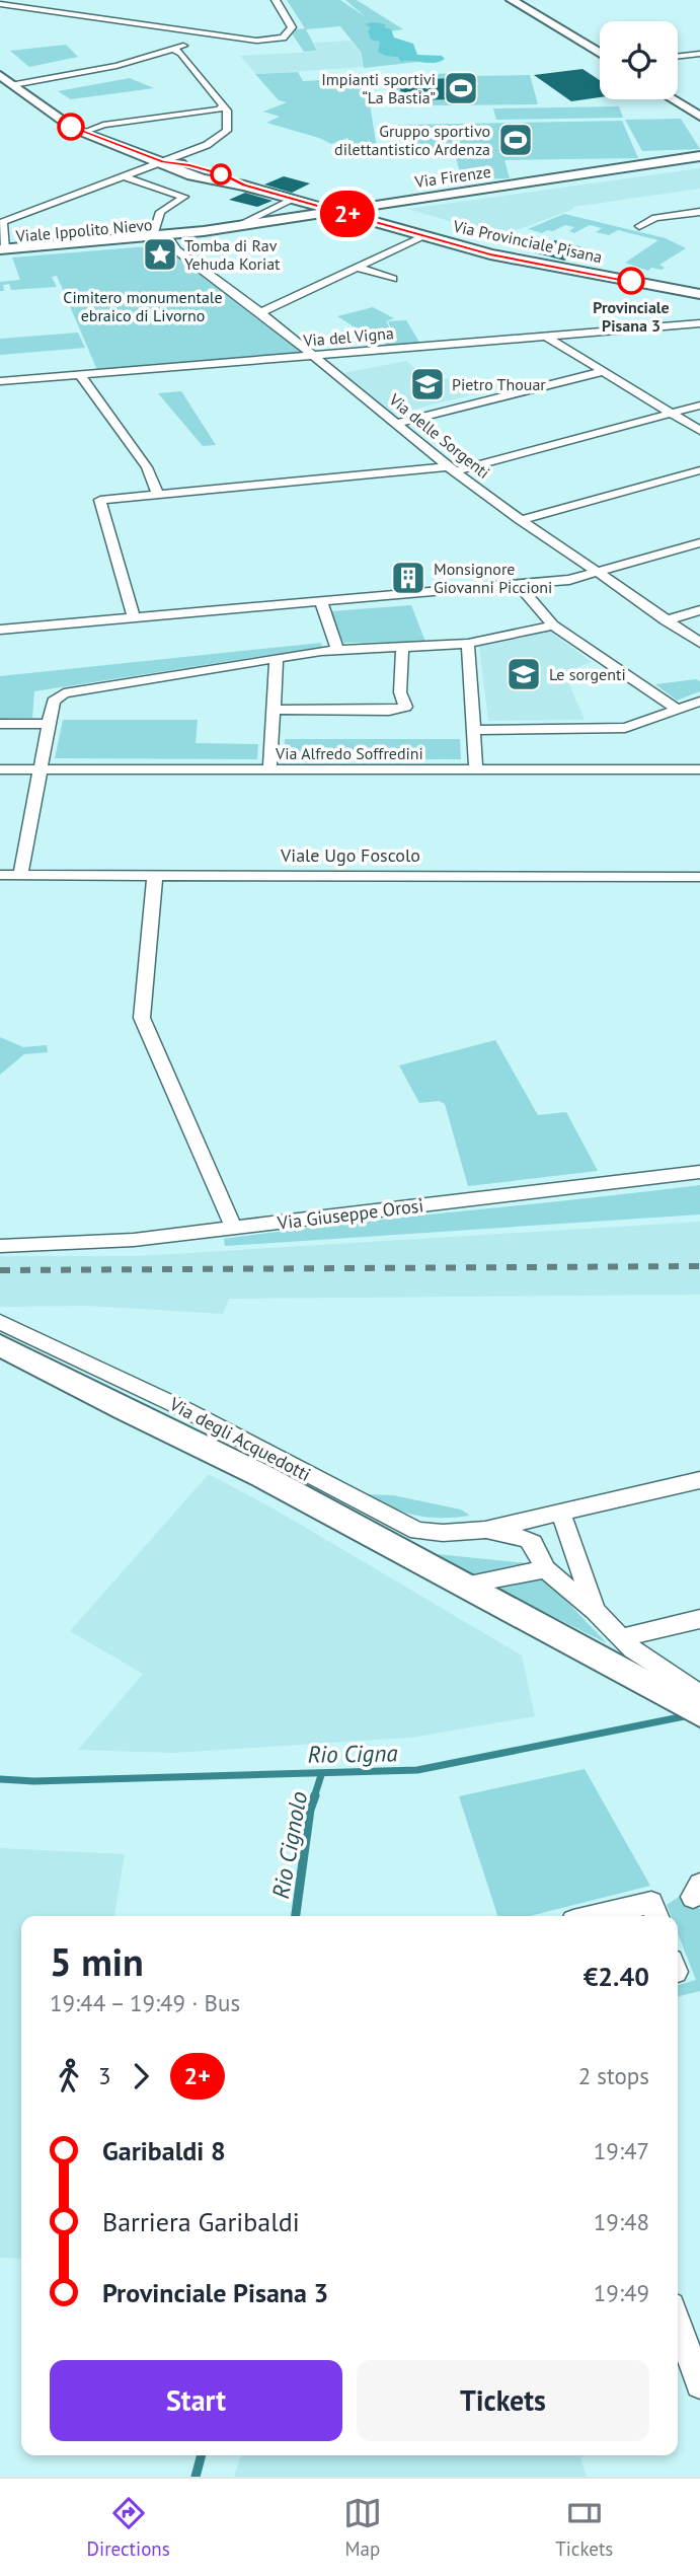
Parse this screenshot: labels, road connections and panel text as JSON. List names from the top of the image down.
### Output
{
  "streets": {
    "main road": [
      "Via Firenze",
      "Viale Ippolito Nievo",
      "Via Provinciale Pisana",
      "Via degli Acquedotti"
    ],
    "street": [
      "Via del Vigna",
      "Via delle Sorgenti",
      "Via Alfredo Soffredini",
      "Viale Ugo Foscolo",
      "Via Giuseppe Orosi"
    ]
  },
  "crossings": [
    ["Via Firenze", "Viale Ippolito Nievo"],
    ["Via Firenze", "Via Provinciale Pisana"],
    ["Via Firenze", "Via delle Sorgenti"],
    ["Viale Ippolito Nievo", "Via delle Sorgenti"],
    ["Via del Vigna", "Via delle Sorgenti"]
  ],
  "water": ["Rio Cigna", "Rio Cignolo"],
  "parks": ["Cimitero monumentale ebraico di Livorno"],
  "places": {
    "sports": ["Impianti sportivi “La Bastia”", "Gruppo sportivo dilettantistico Ardenza"],
    "place": ["Tomba di Rav Yehuda Koriat"],
    "other": ["Provinciale Pisana 3"],
    "school or university": ["Pietro Thouar", "Le sorgenti"],
    "building": ["Monsignore Giovanni Piccioni"]
  },
  "lines": ["bus line 2+"],
  "page": {
    "on_map": "2+",
    "heading": ["5 min", "19:44 – 19:49 · Bus", "€2.40"],
    "legs": ["3", "2+", "2 stops"],
    "list": [
      {
        "name": "Garibaldi 8",
        "value": "19:47"
      },
      {
        "name": "Barriera Garibaldi",
        "value": "19:48"
      },
      {
        "name": "Provinciale Pisana 3",
        "value": "19:49"
      }
    ],
    "buttons": ["Start", "Tickets"],
    "tabs": ["Directions", "Map", "Tickets"]
  }
}
